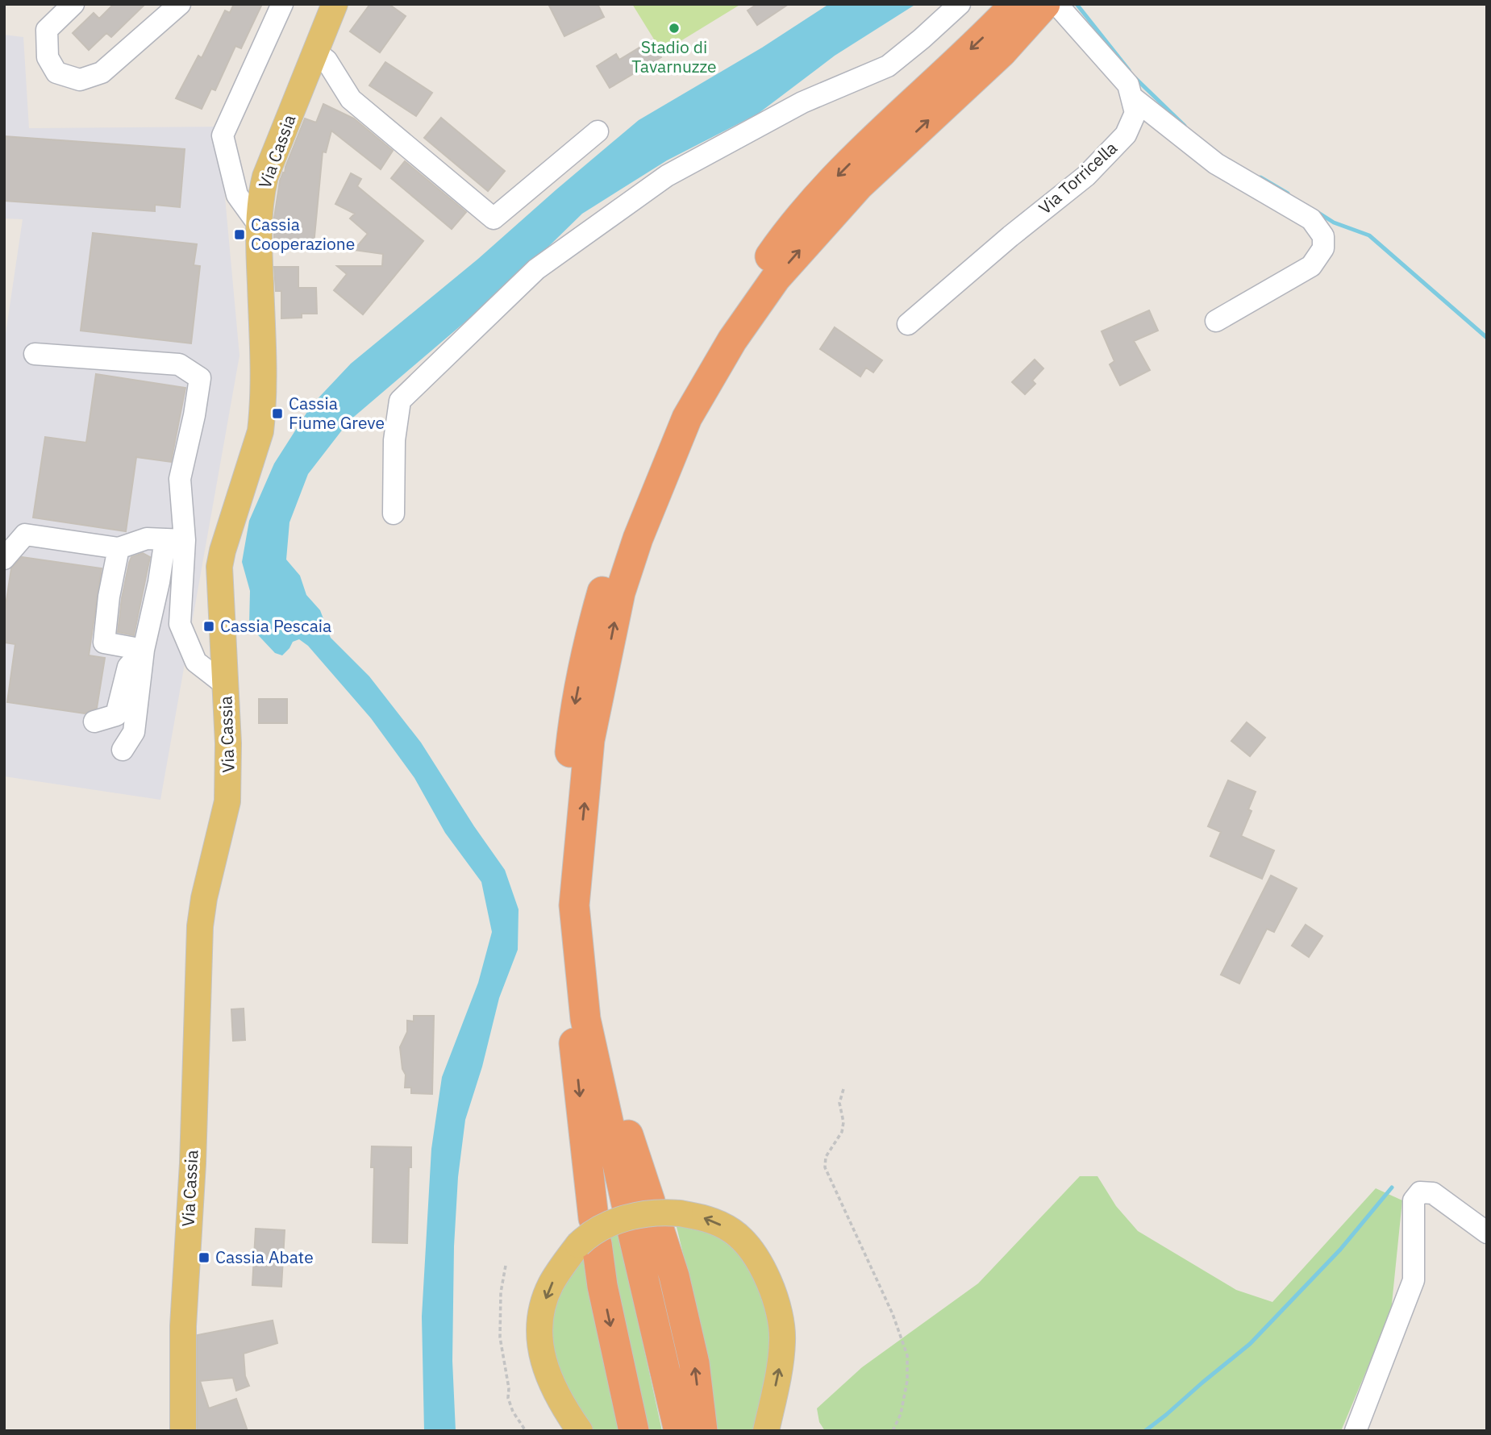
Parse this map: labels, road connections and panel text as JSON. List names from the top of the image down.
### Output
{
  "streets": {
    "main road": ["Via Cassia"],
    "street": ["Via Torricella"]
  },
  "places": {
    "other": ["Stadio di Tavarnuzze"],
    "transit": [
      "Cassia Cooperazione",
      "Cassia Fiume Greve",
      "Cassia Pescaia",
      "Cassia Abate"
    ]
  }
}
